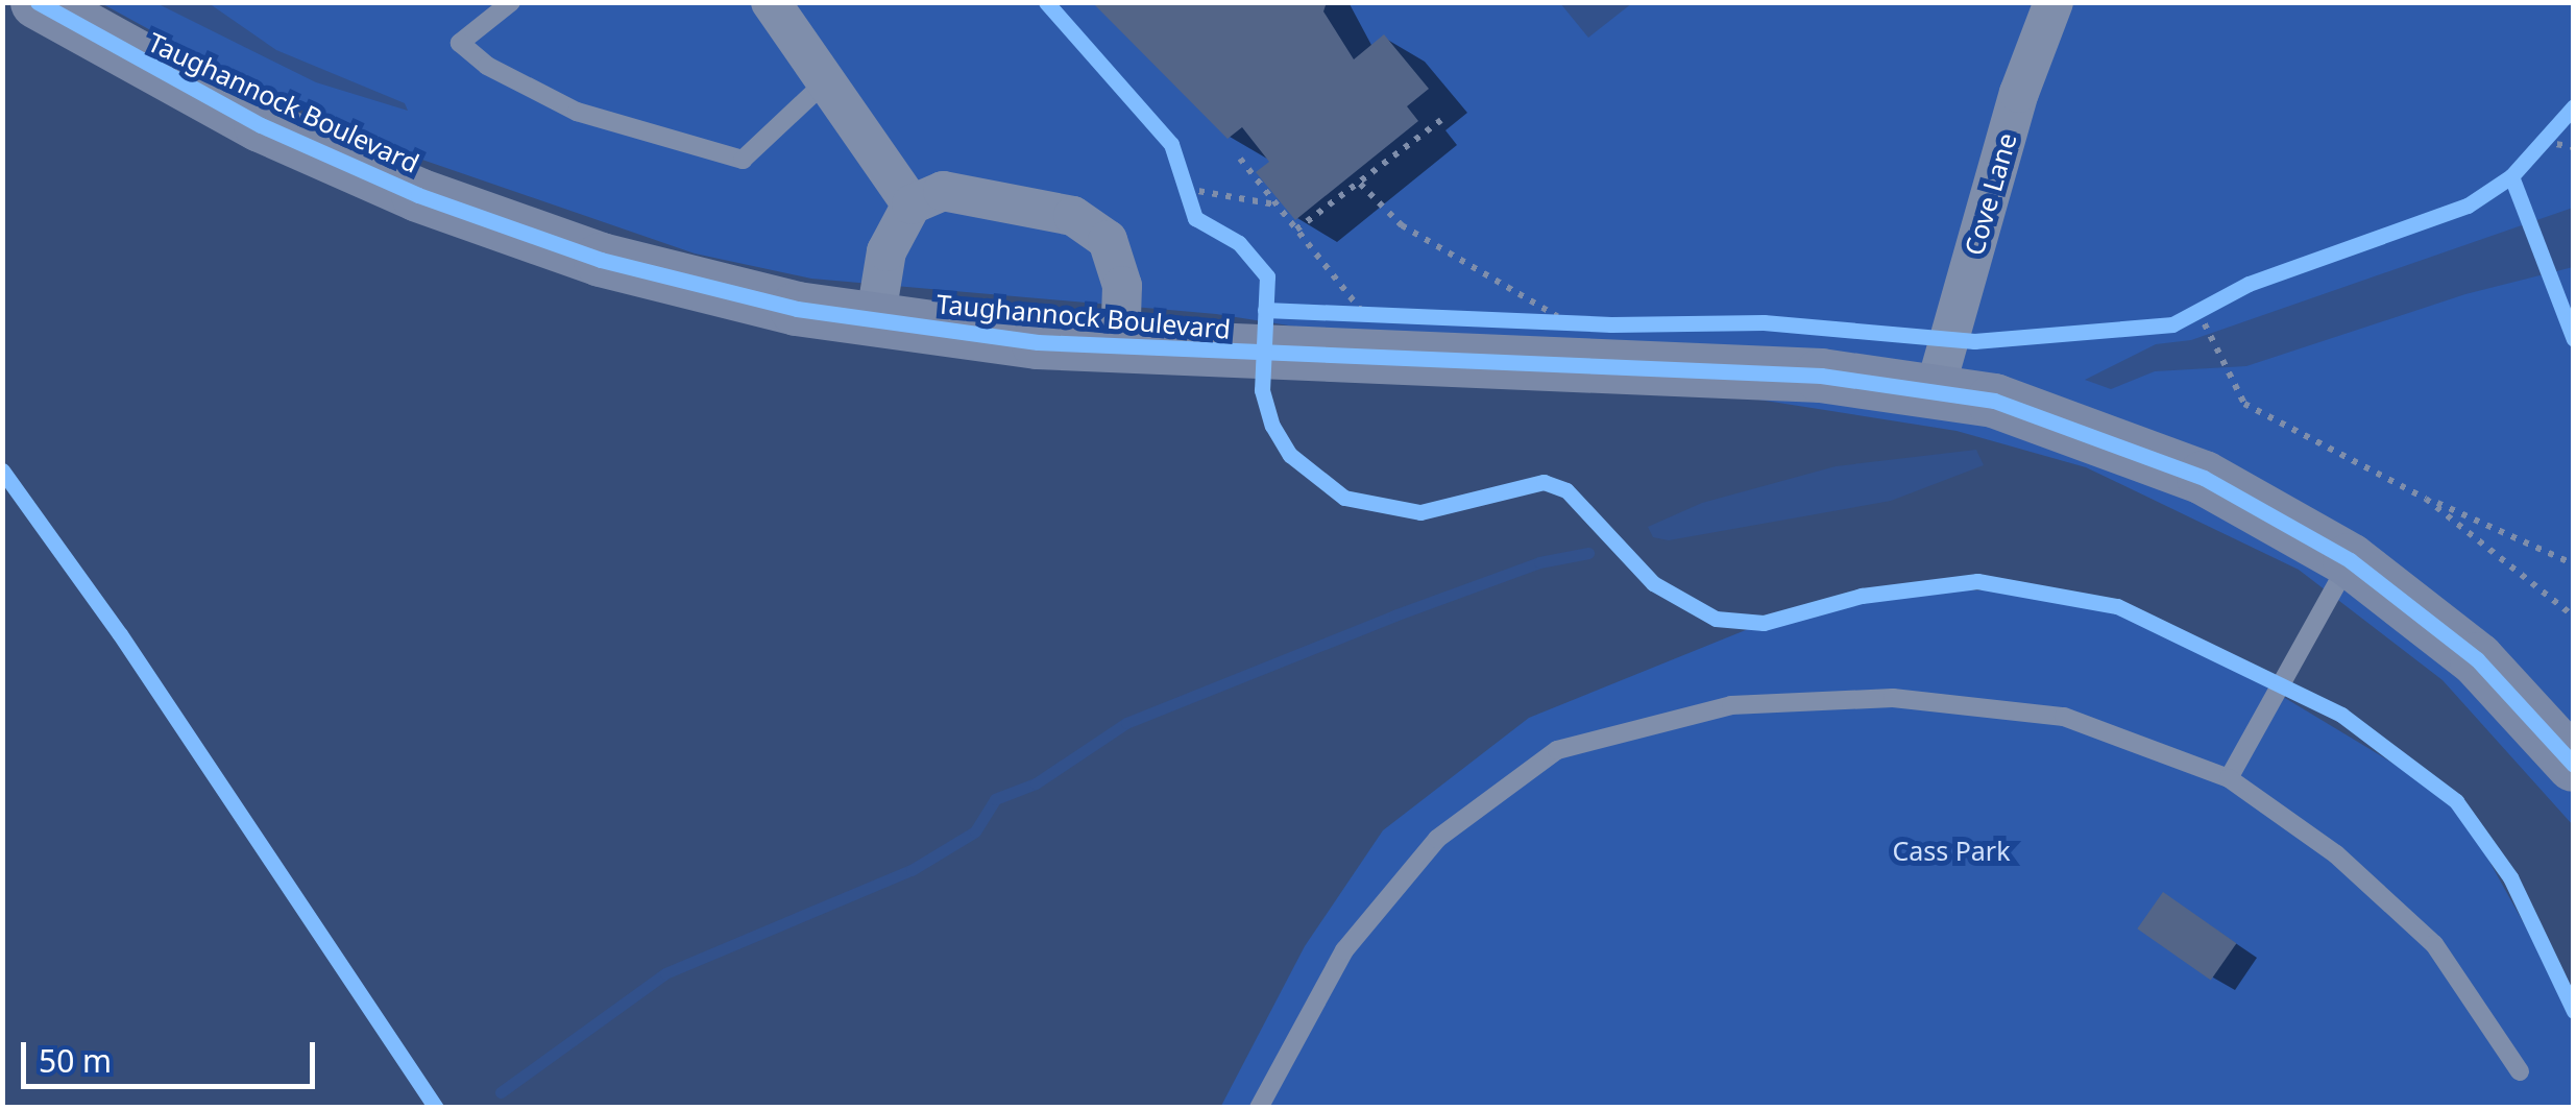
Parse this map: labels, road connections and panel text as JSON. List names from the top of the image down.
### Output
{
  "streets": {
    "main road": ["Taughannock Boulevard"],
    "street": ["Cove Lane"]
  },
  "crossings": [
    ["Taughannock Boulevard", "Cove Lane"]
  ],
  "parks": ["Cass Park"],
  "scale_bar": "50 m"
}
